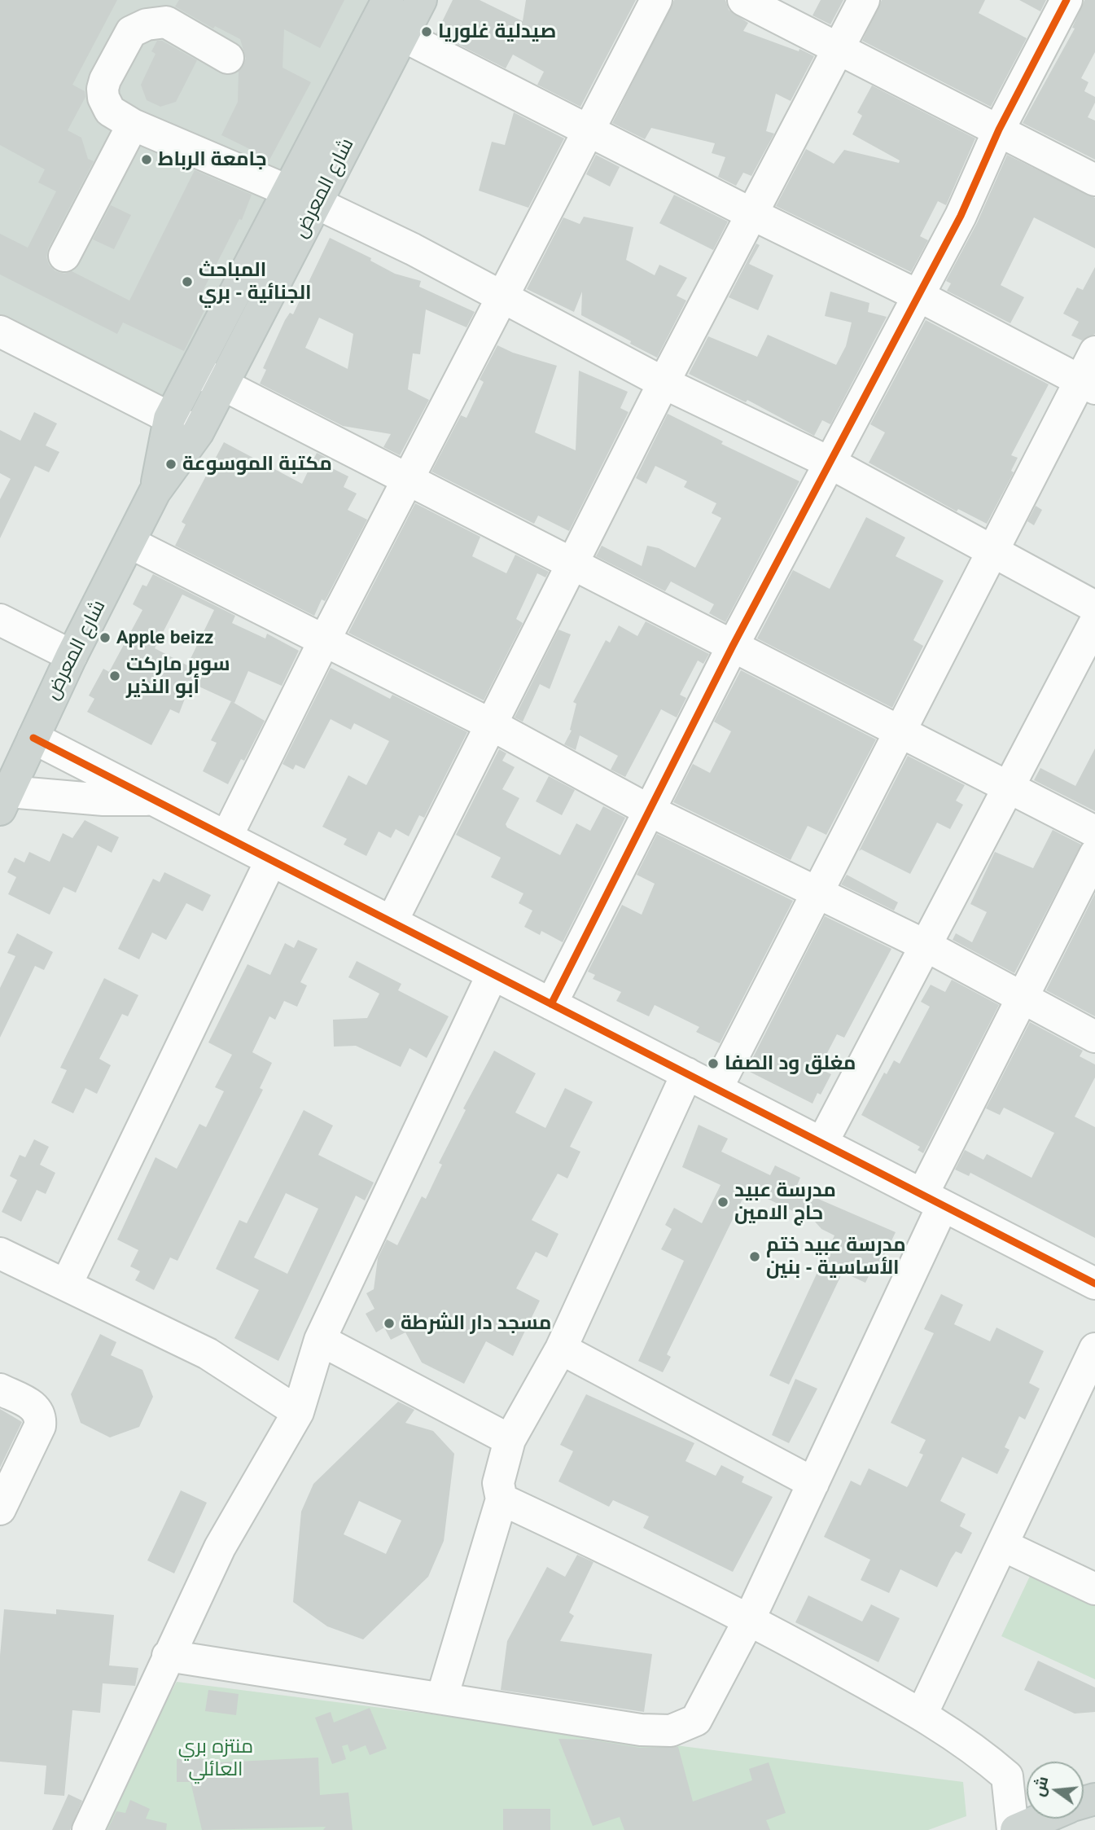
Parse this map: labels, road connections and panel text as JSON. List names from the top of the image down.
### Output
{
  "streets": {
    "main road": ["شارع المعرض"]
  },
  "parks": ["منتزه بري العائلي"],
  "places": [
    "صيدلية غلوريا",
    "جامعة الرباط",
    "المباحث الجنائية - بري",
    "مكتبة الموسوعة",
    "Apple beizz",
    "سوبر ماركت أبو النذير",
    "مغلق ود الصفا",
    "مدرسة عبيد حاج الامين",
    "مدرسة عبيد ختم الأساسية - بنين",
    "مسجد دار الشرطة"
  ],
  "north": "left"
}
